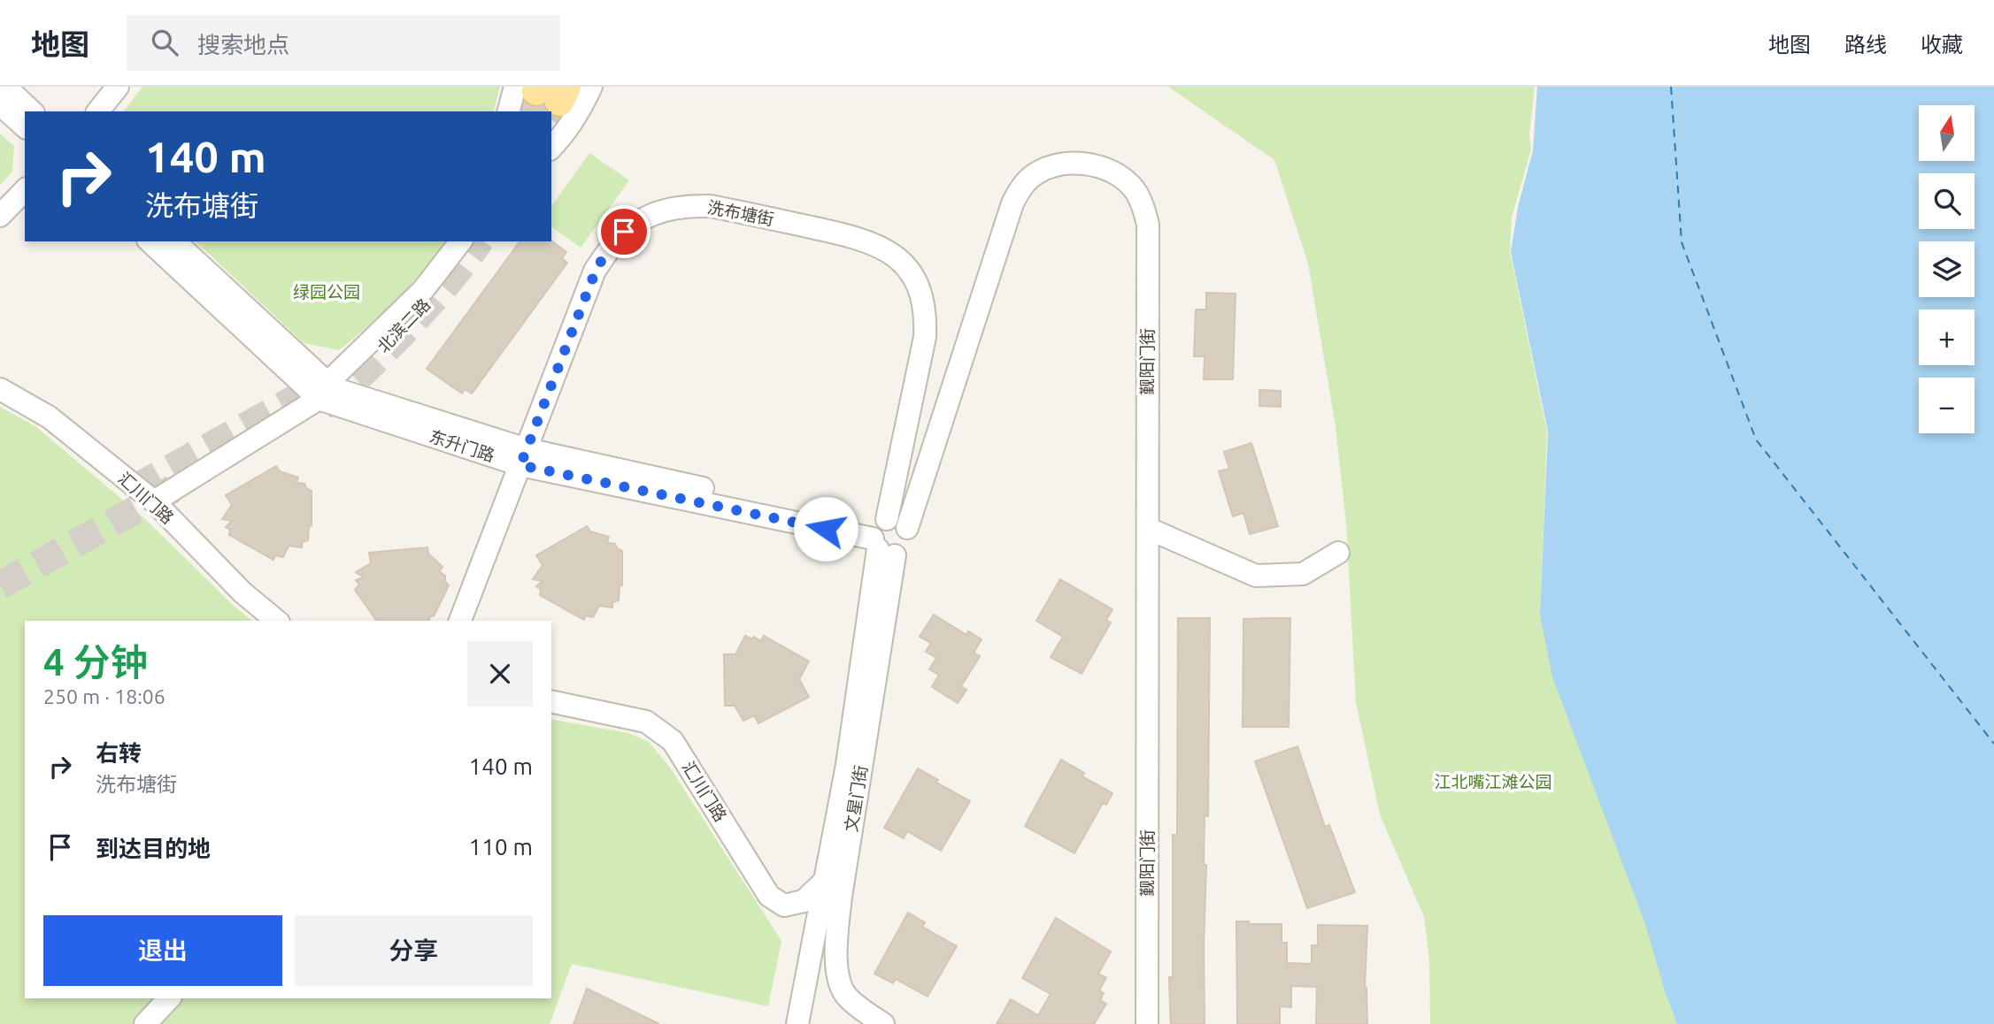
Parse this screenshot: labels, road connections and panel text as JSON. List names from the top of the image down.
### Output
{
  "streets": {
    "street": [
      "洗布塘街",
      "北滨二路",
      "觐阳门街",
      "东升门路",
      "汇川门路",
      "文星门街"
    ]
  },
  "crossings": [
    ["洗布塘街", "觐阳门街"],
    ["洗布塘街", "东升门路"],
    ["洗布塘街", "文星门街"],
    ["北滨二路", "东升门路"],
    ["北滨二路", "汇川门路"],
    ["觐阳门街", "东升门路"],
    ["觐阳门街", "文星门街"],
    ["东升门路", "文星门街"],
    ["汇川门路", "文星门街"]
  ],
  "parks": ["绿园公园", "江北嘴江滩公园"],
  "north": "top",
  "page": {
    "header": "地图",
    "search": "搜索地点",
    "nav": ["地图", "路线", "收藏"],
    "map_buttons": ["+", "−"],
    "turn": ["140 m", "洗布塘街"],
    "heading": ["4 分钟", "250 m · 18:06"],
    "list": [
      {
        "name": "右转",
        "note": "洗布塘街",
        "value": "140 m"
      },
      {
        "name": "到达目的地",
        "value": "110 m"
      }
    ],
    "buttons": ["退出", "分享"]
  }
}
